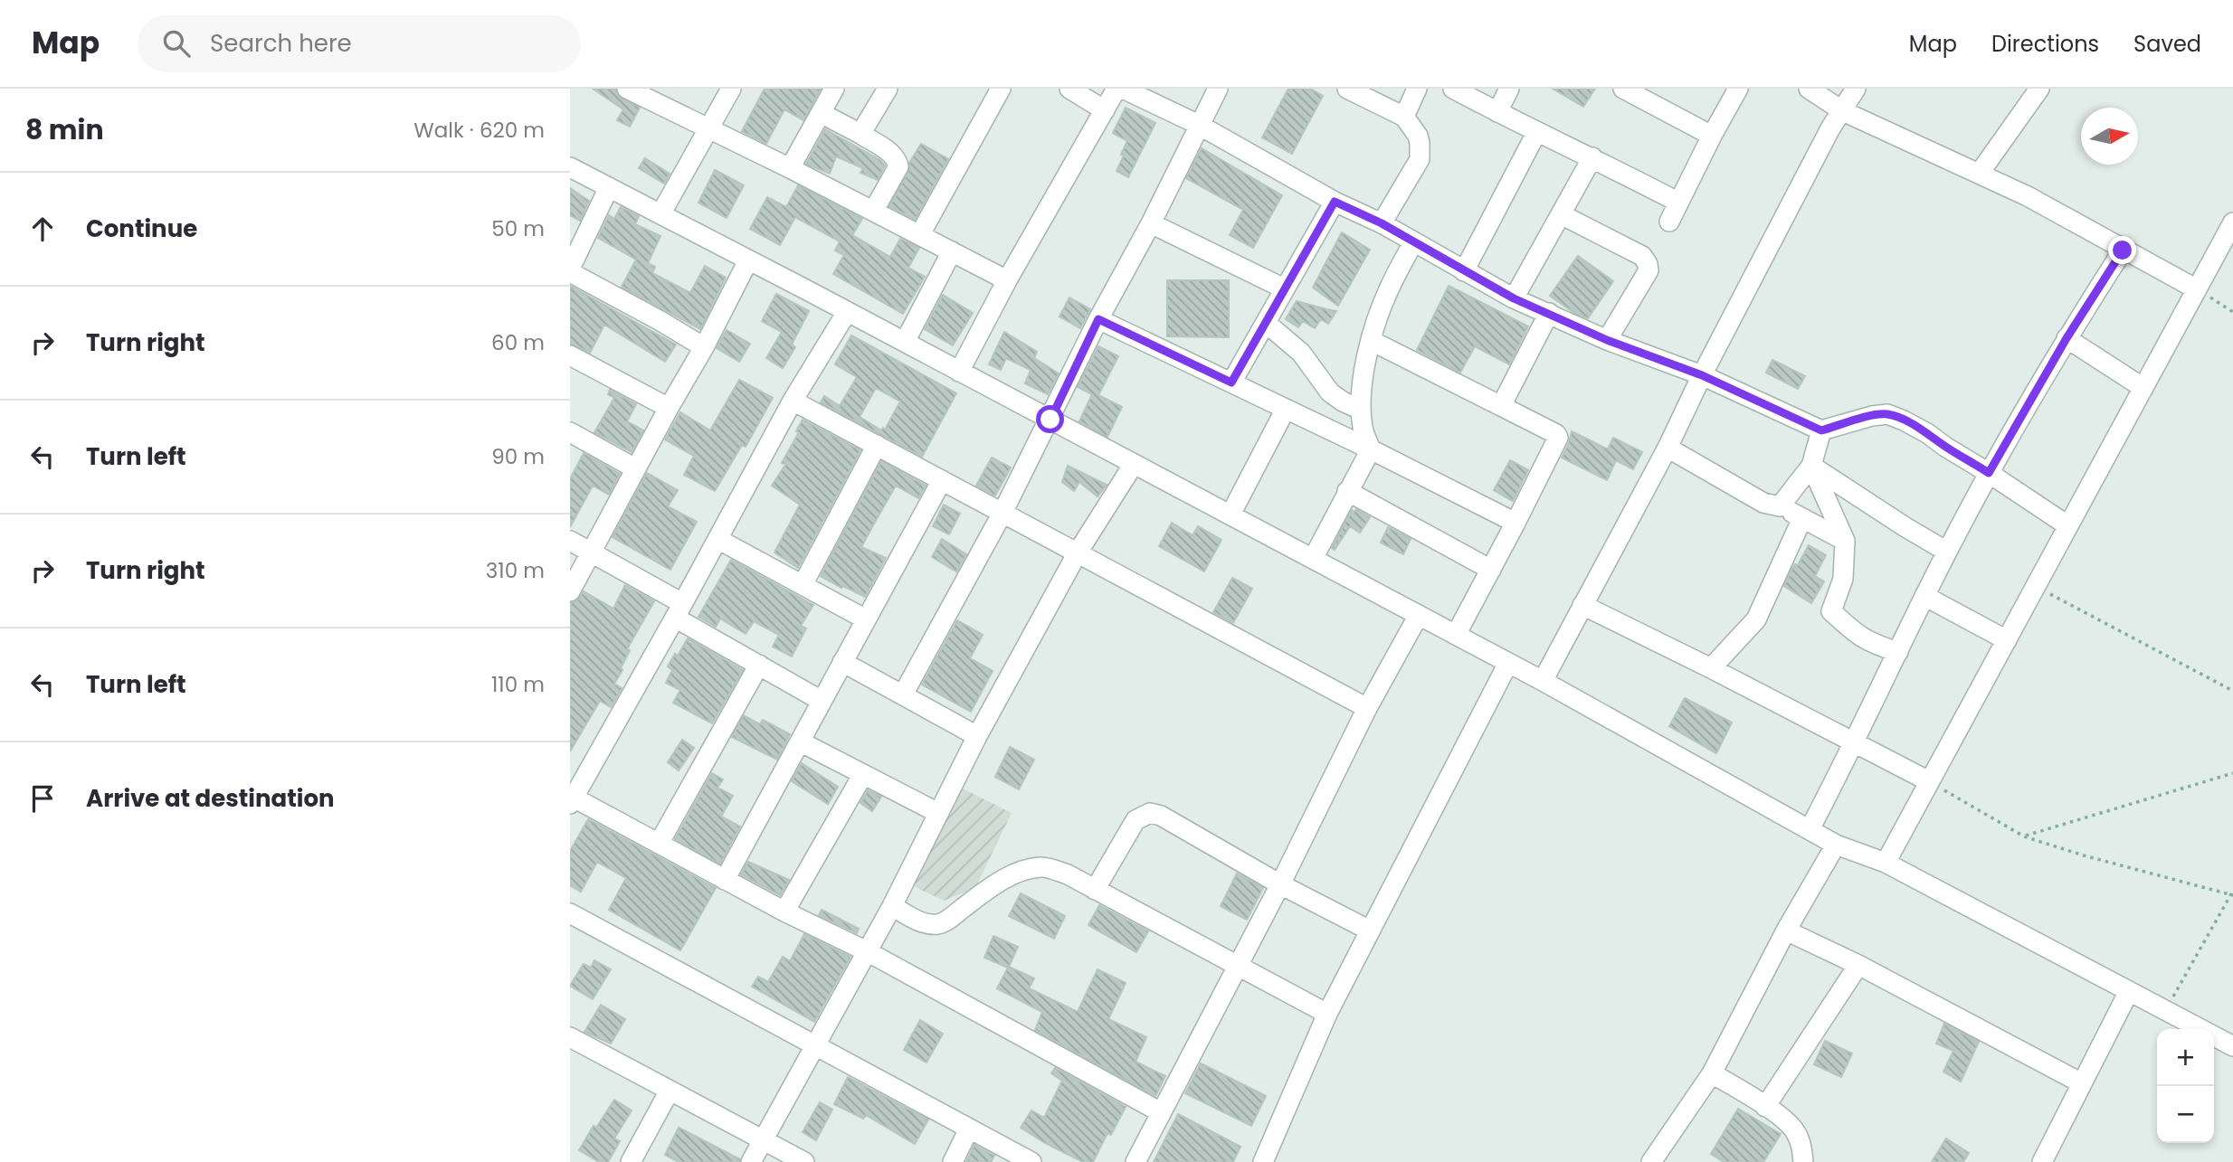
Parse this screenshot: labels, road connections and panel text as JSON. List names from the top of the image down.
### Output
{
  "north": "right",
  "page": {
    "header": "Map",
    "search": "Search here",
    "nav": ["Map", "Directions", "Saved"],
    "heading": ["8 min", "Walk · 620 m"],
    "list": [
      ["Continue", "50 m"],
      ["Turn right", "60 m"],
      ["Turn left", "90 m"],
      ["Turn right", "310 m"],
      ["Turn left", "110 m"],
      "Arrive at destination"
    ],
    "map_buttons": ["+", "−"]
  }
}
